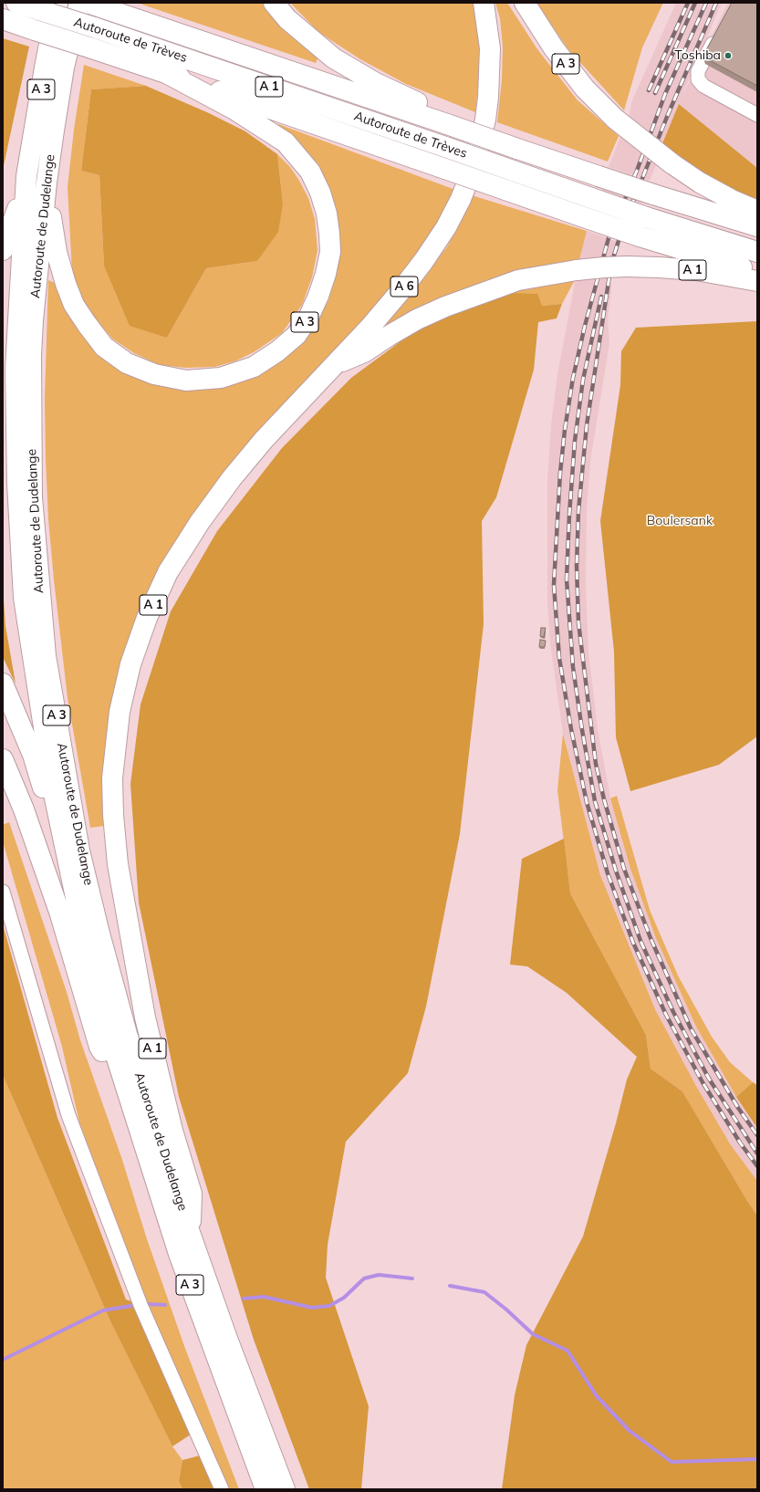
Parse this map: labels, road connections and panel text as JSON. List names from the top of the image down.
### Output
{
  "streets": {
    "highway": [
      "Autoroute de Trèves",
      "A 3",
      "A 1",
      "Autoroute de Dudelange",
      "A 6"
    ]
  },
  "crossings": [
    ["Autoroute de Trèves", "Autoroute de Dudelange"],
    ["A 3", "A 1"],
    ["A 3", "Autoroute de Dudelange"],
    ["A 1", "Autoroute de Dudelange"],
    ["A 1", "A 6"]
  ],
  "parks": ["Boulersank"],
  "places": ["Toshiba"]
}
